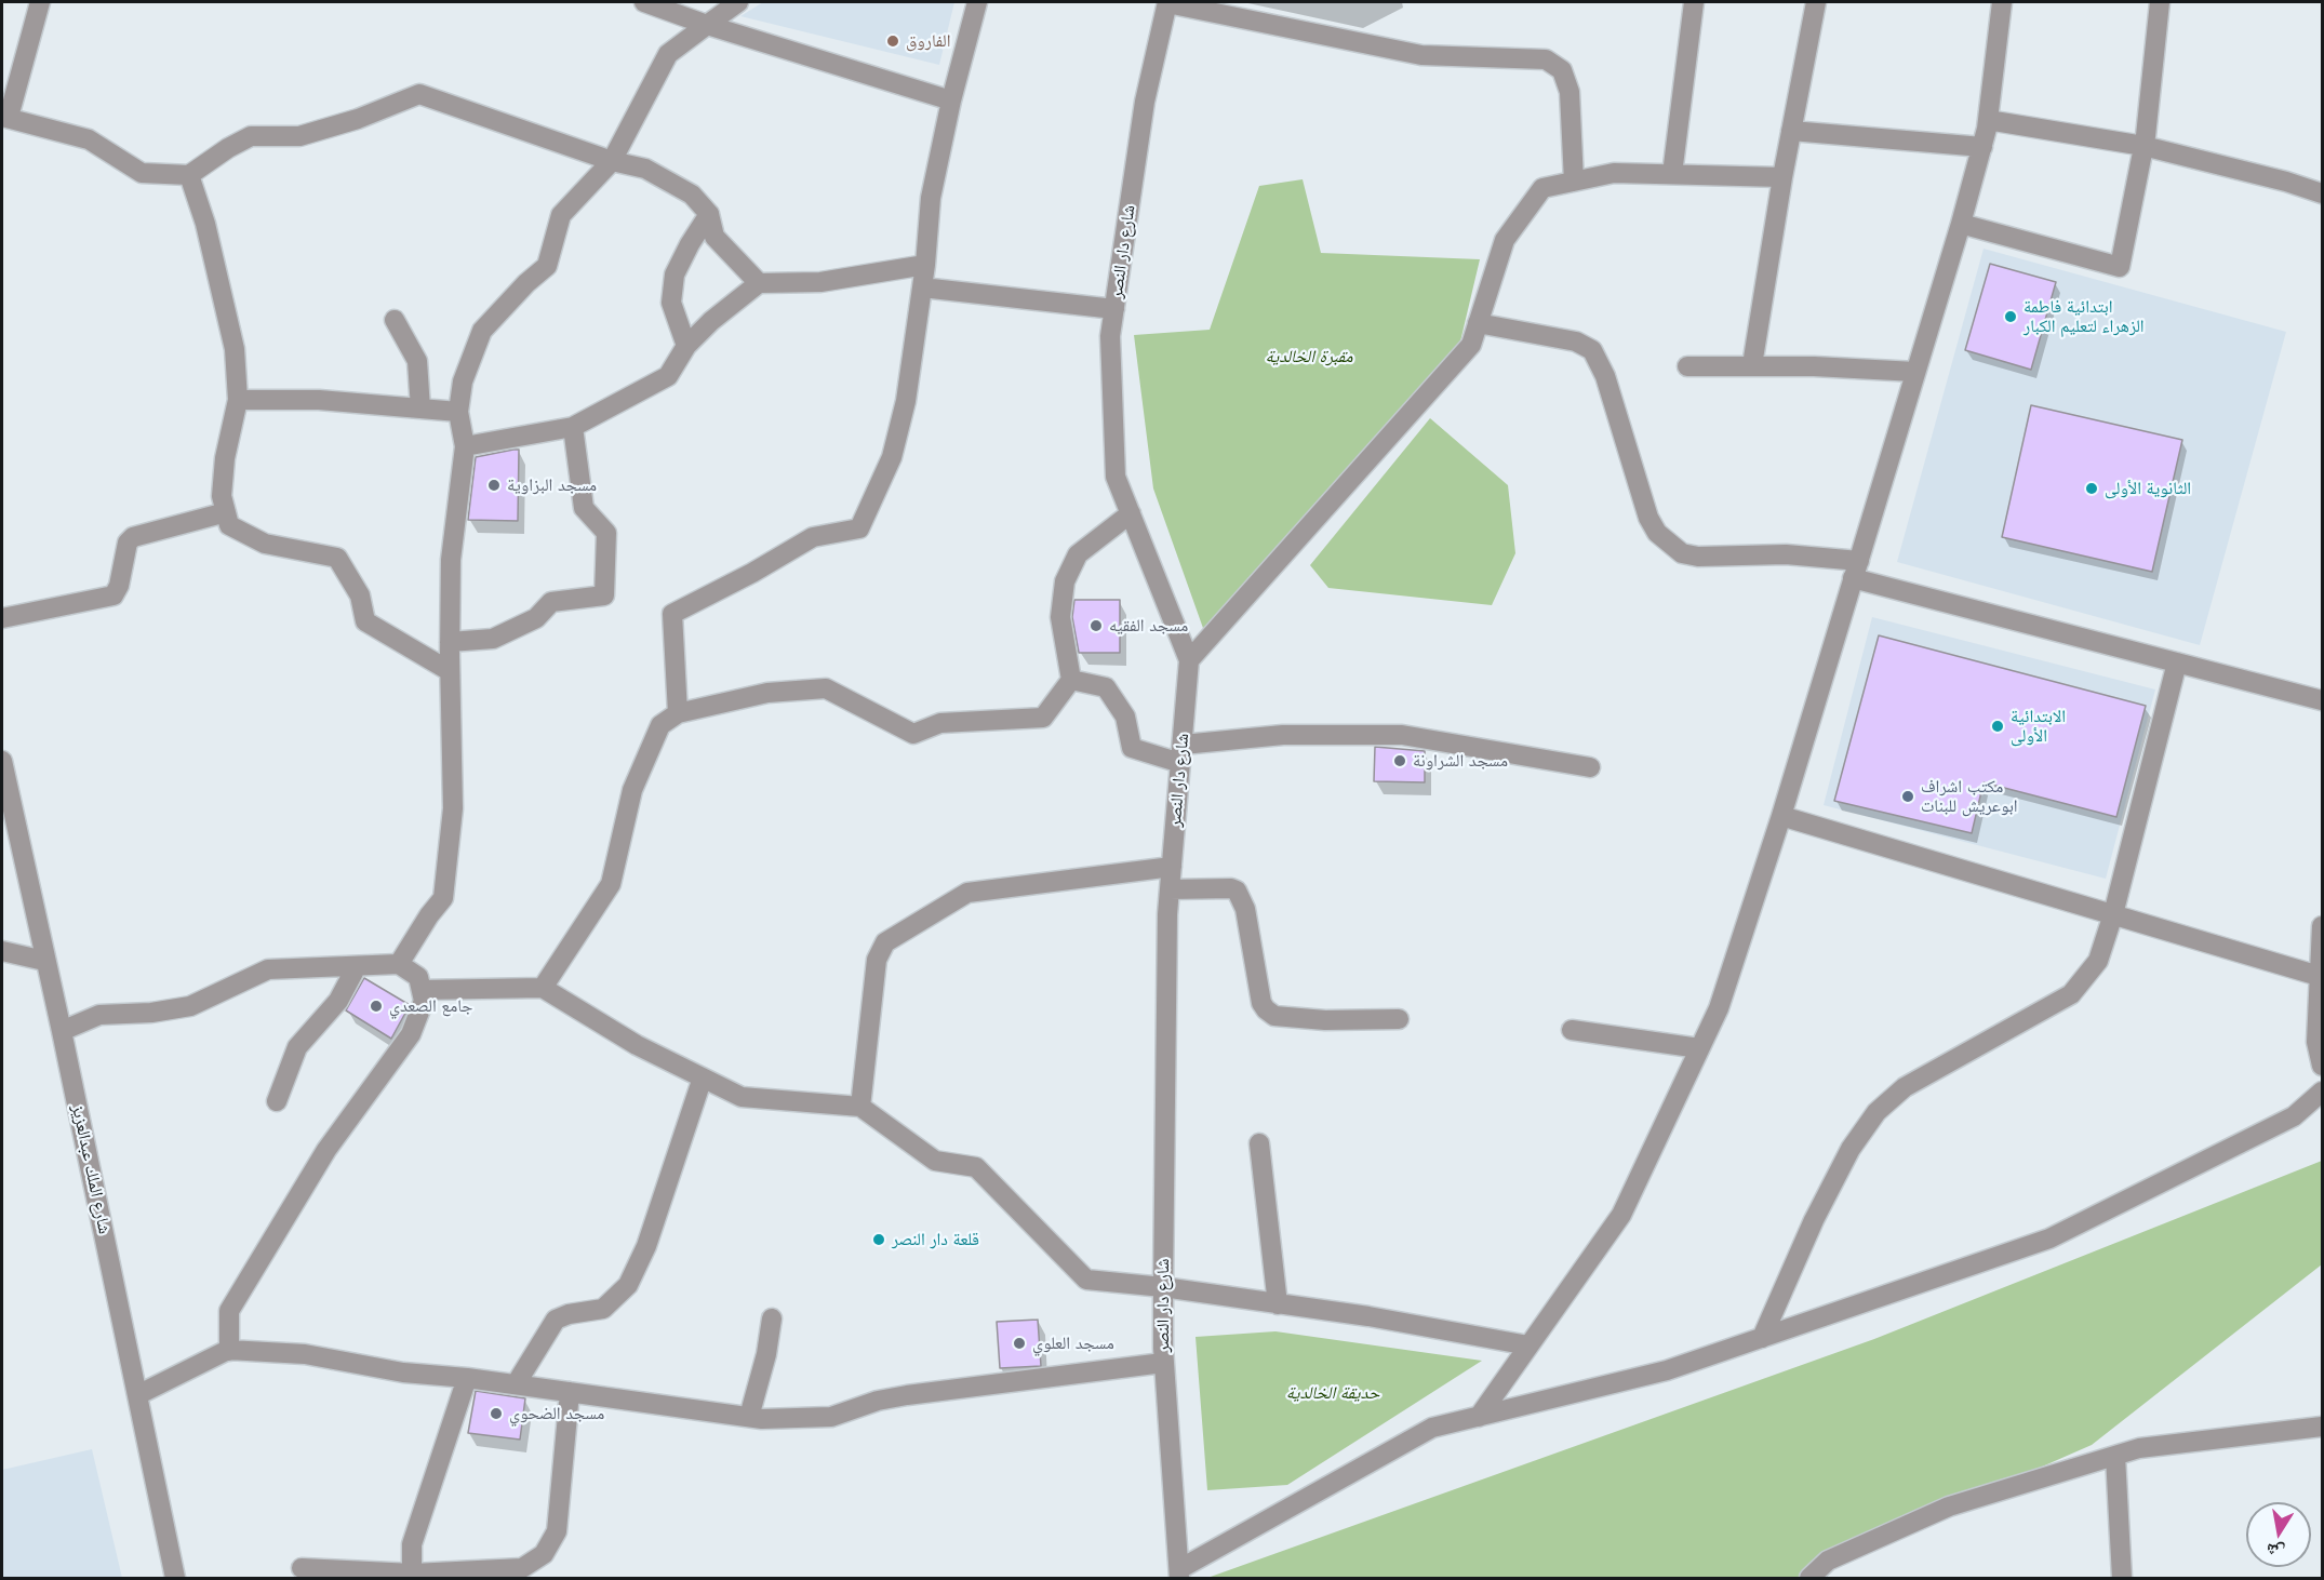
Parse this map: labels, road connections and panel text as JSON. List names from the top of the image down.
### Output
{
  "streets": {
    "street": ["شارع دار النصر", "شارع الملك عبدالعزيز"]
  },
  "parks": ["مقبرة الخالدية", "حديقة الخالدية"],
  "places": [
    "الفاروق",
    "ابتدائية فاطمة الزهراء لتعليم الكبار",
    "مسجد البزاوية",
    "الثانوية الأولى",
    "مسجد الفقيه",
    "الابتدائية الأولى",
    "مسجد الشراونة",
    "مكتب اشراف ابوعريش للبنات",
    "جامع الصعدي",
    "قلعة دار النصر",
    "مسجد العلوي",
    "مسجد الضحوي"
  ],
  "north": "bottom"
}
